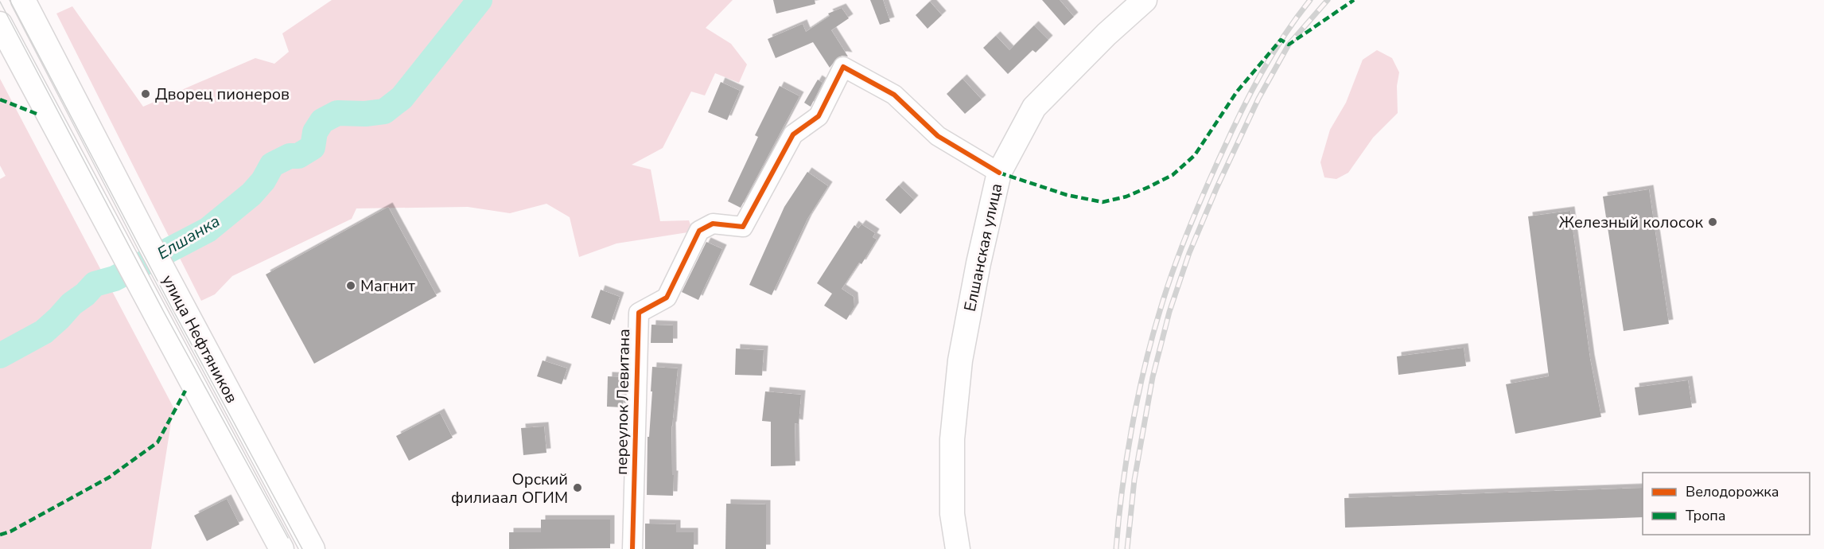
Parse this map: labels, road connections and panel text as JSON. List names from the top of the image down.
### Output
{
  "streets": {
    "main road": ["Елшанская улица", "улица Нефтяников"],
    "street": ["переулок Левитана"]
  },
  "crossings": [
    ["Елшанская улица", "переулок Левитана"]
  ],
  "water": ["Елшанка"],
  "places": [
    "Дворец пионеров",
    "Железный колосок",
    "Магнит",
    "Орский филиаал ОГИМ"
  ],
  "legend": ["Велодорожка", "Тропа"]
}
